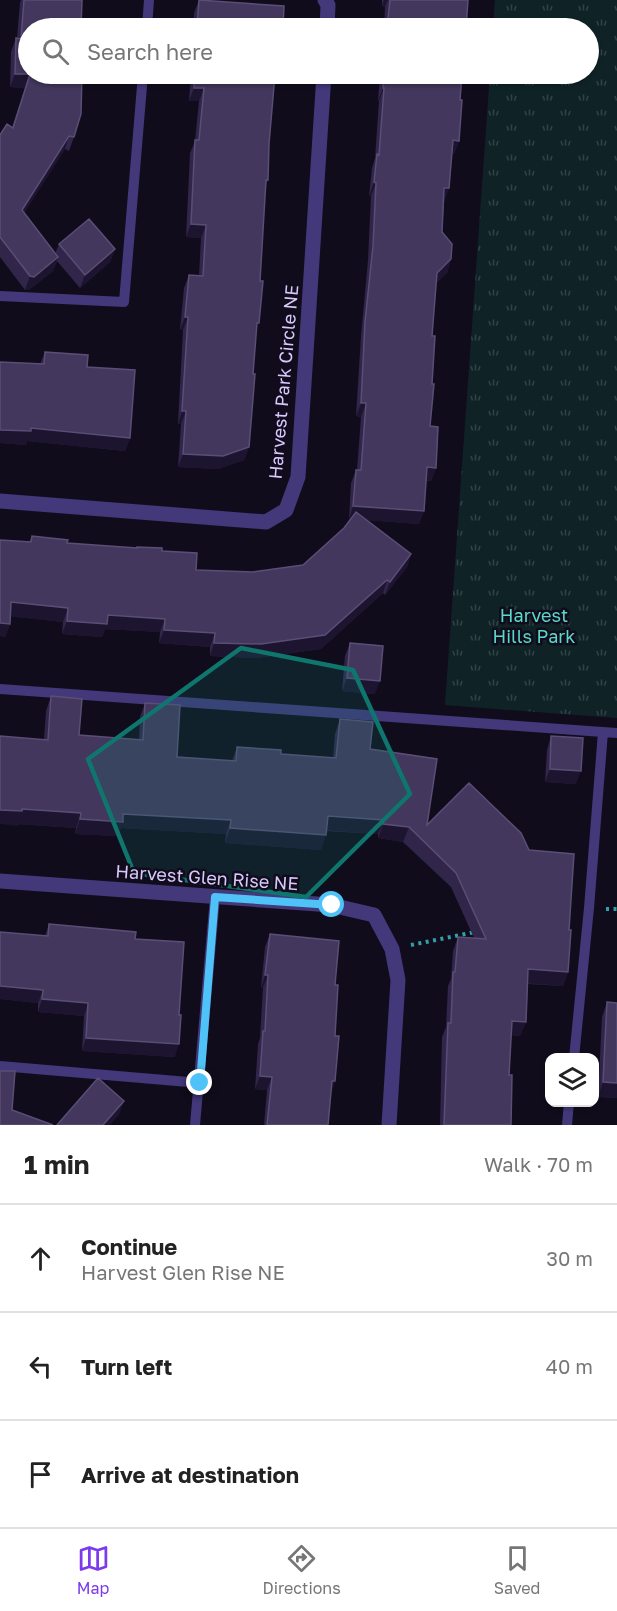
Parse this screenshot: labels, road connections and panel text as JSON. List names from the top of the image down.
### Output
{
  "streets": {
    "street": ["Harvest Park Circle NE", "Harvest Glen Rise NE"]
  },
  "parks": ["Harvest Hills Park"],
  "page": {
    "search": "Search here",
    "heading": ["1 min", "Walk · 70 m"],
    "list": [
      ["Continue", "Harvest Glen Rise NE", "30 m"],
      ["Turn left", "40 m"],
      "Arrive at destination"
    ],
    "nav": ["Map", "Directions", "Saved"]
  }
}
